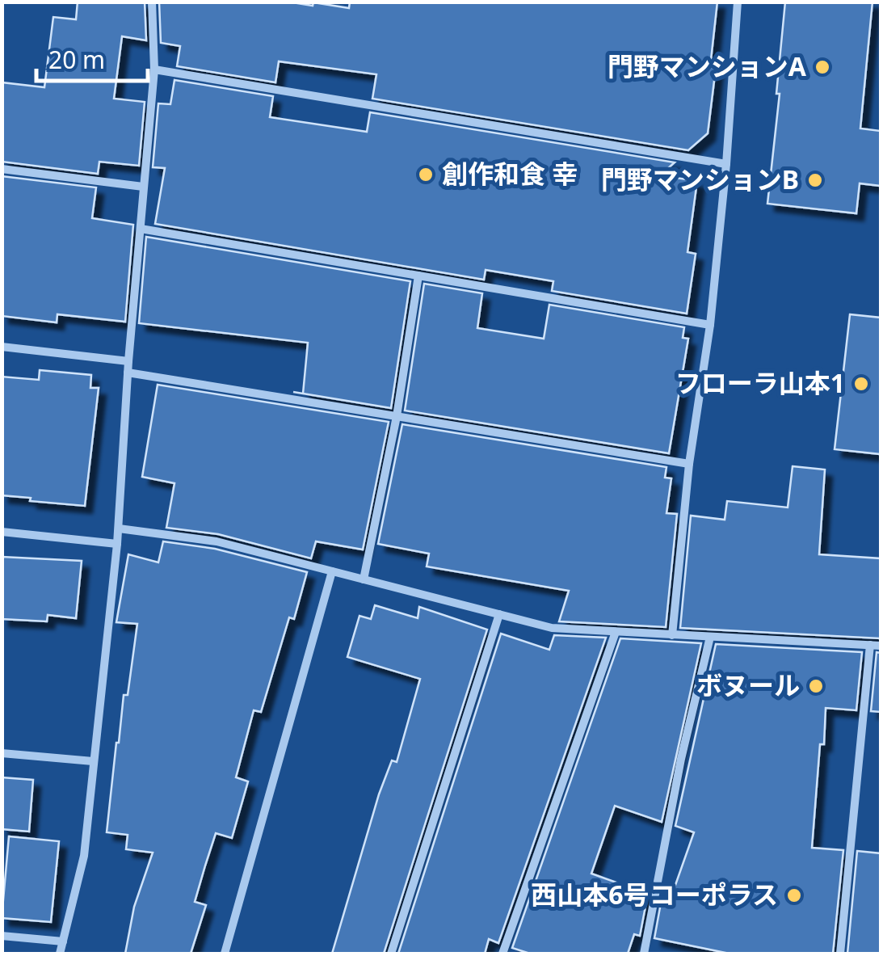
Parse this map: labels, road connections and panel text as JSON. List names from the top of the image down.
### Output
{
  "places": [
    "門野マンションA",
    "創作和食 幸",
    "門野マンションB",
    "フローラ山本1",
    "ボヌール",
    "西山本6号コーポラス"
  ],
  "scale_bar": "20 m"
}
